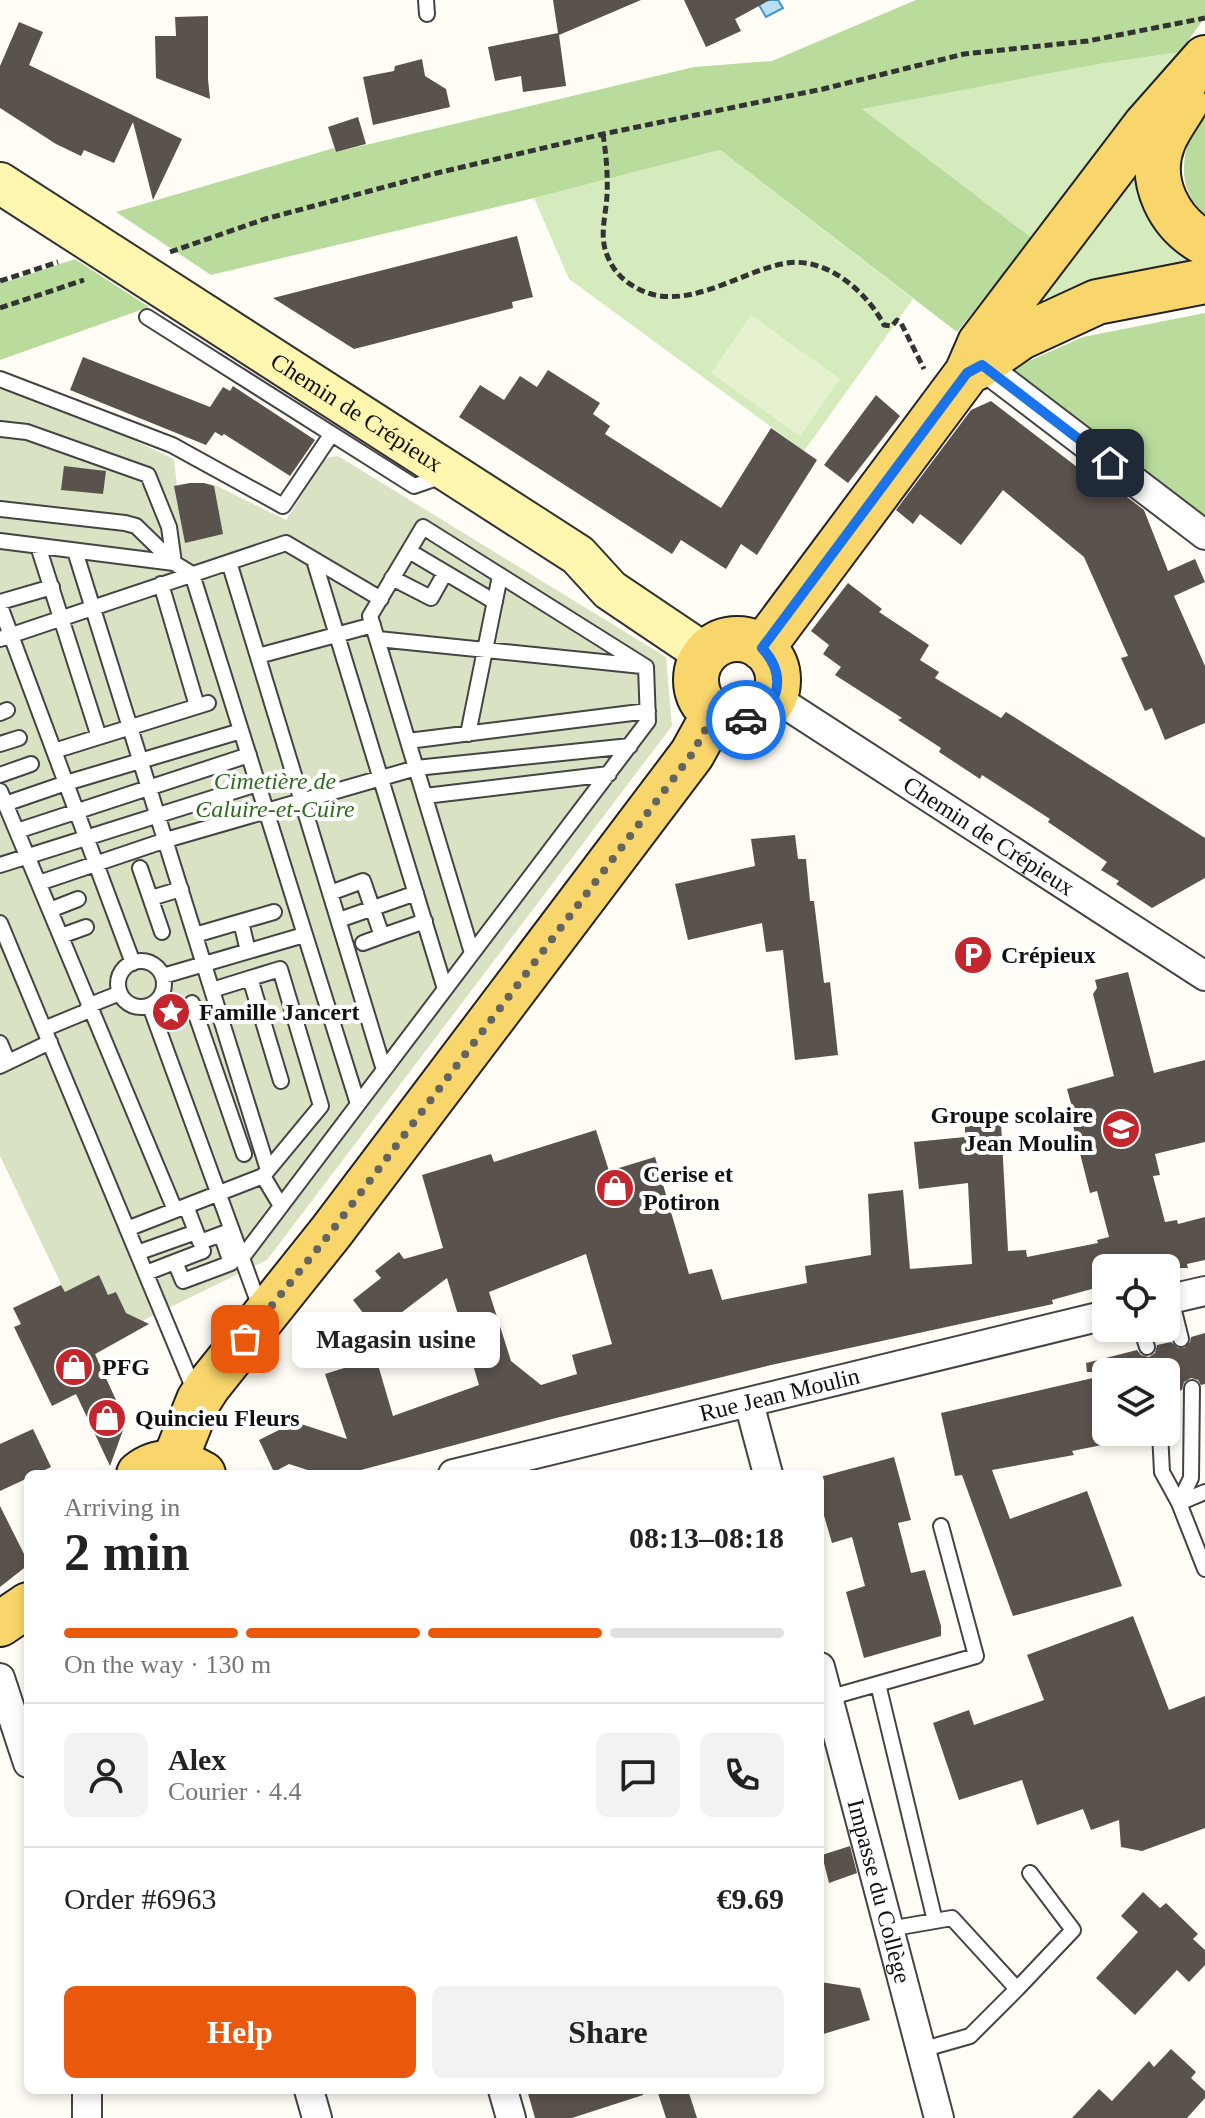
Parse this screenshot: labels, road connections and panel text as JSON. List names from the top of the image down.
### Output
{
  "streets": {
    "street": ["Chemin de Crépieux", "Rue Jean Moulin", "Impasse du Collège"]
  },
  "parks": ["Cimetière de Caluire-et-Cuire"],
  "places": {
    "parking": ["Crépieux"],
    "place": ["Famille Jancert"],
    "school or university": ["Groupe scolaire Jean Moulin"],
    "shop": ["Cerise et Potiron", "PFG", "Quincieu Fleurs"],
    "other": ["Magasin usine"]
  },
  "page": {
    "bubble": "Magasin usine",
    "heading": ["2 min", "Arriving in", "08:13–08:18"],
    "panel": [
      "Alex",
      "Courier · 4.4",
      "Order #6963",
      "€9.69"
    ],
    "bar": "On the way · 130 m",
    "buttons": ["Help", "Share"]
  }
}
